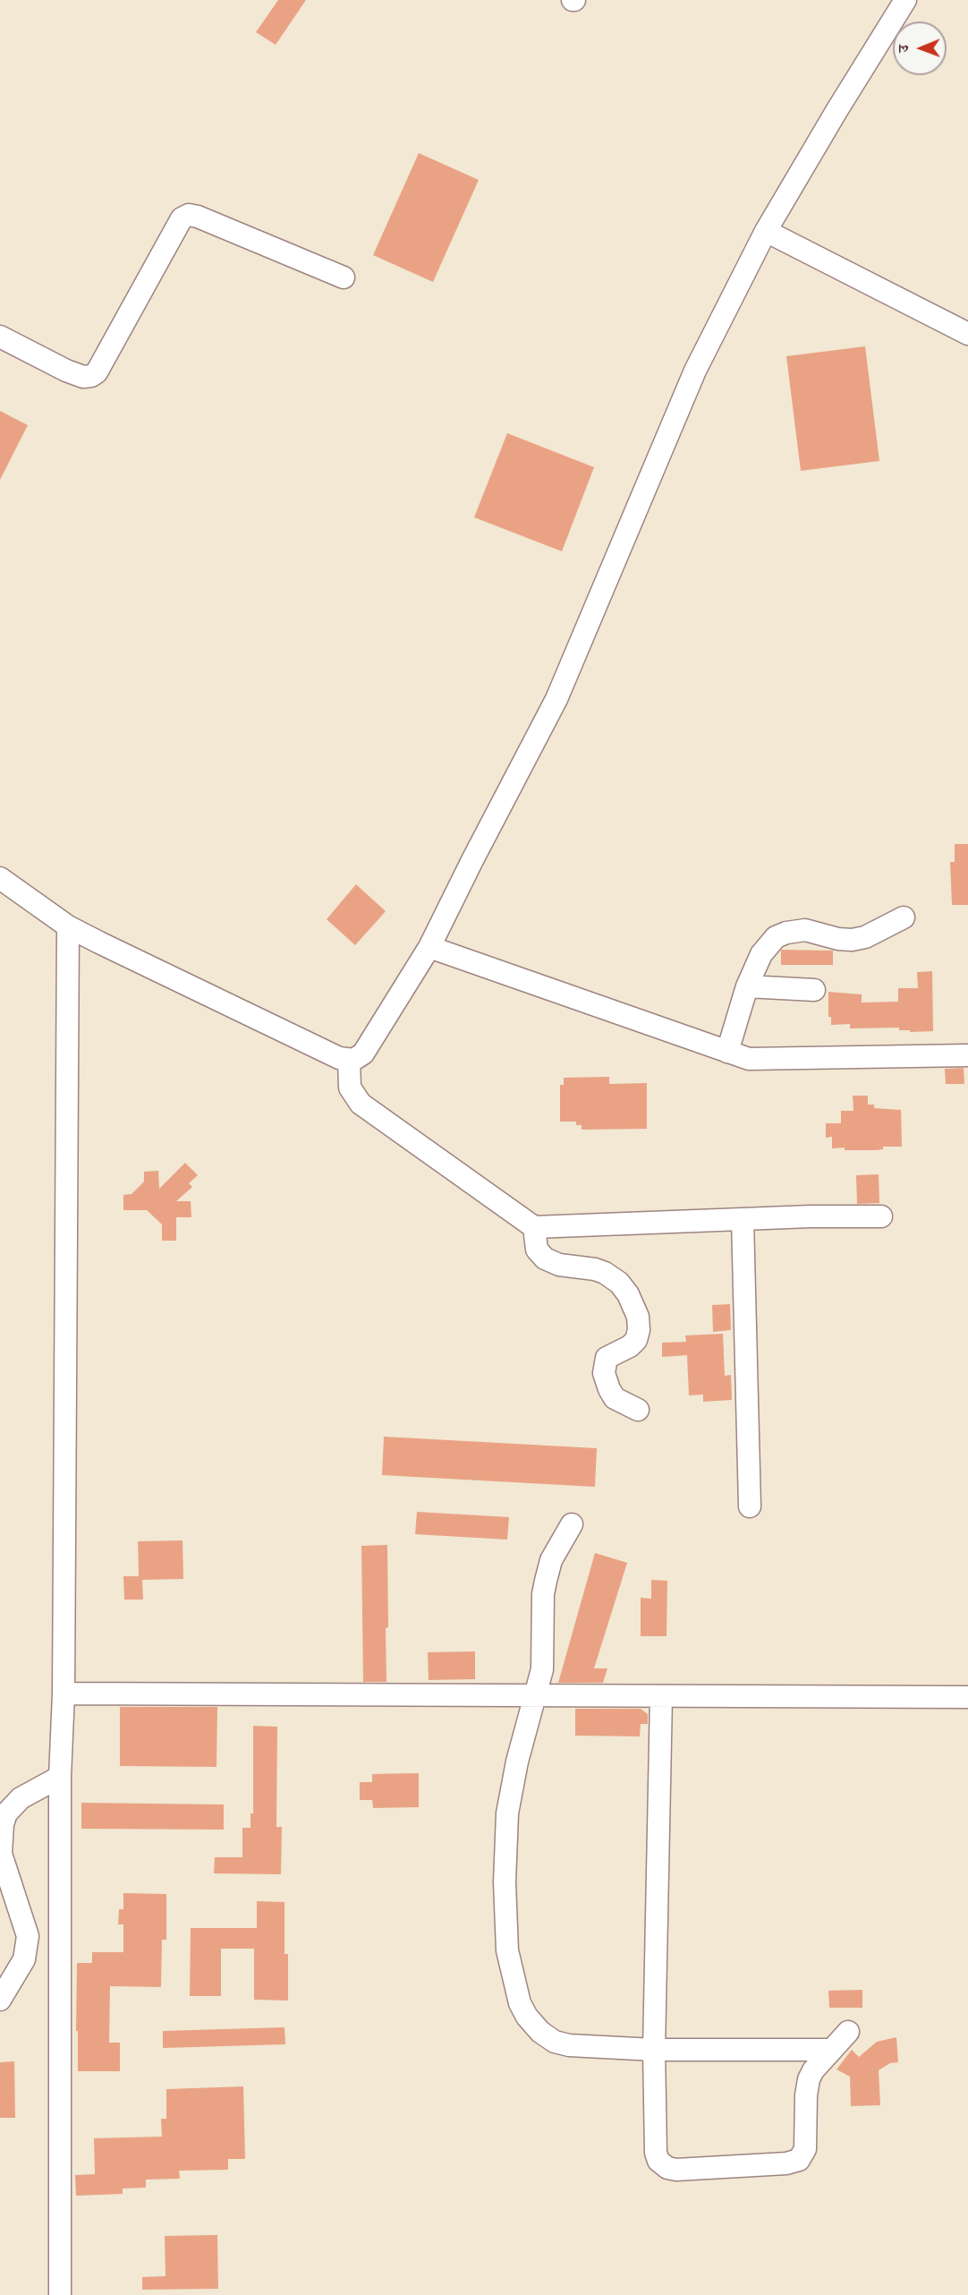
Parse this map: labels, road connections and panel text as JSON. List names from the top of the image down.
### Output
{
  "north": "left"
}
